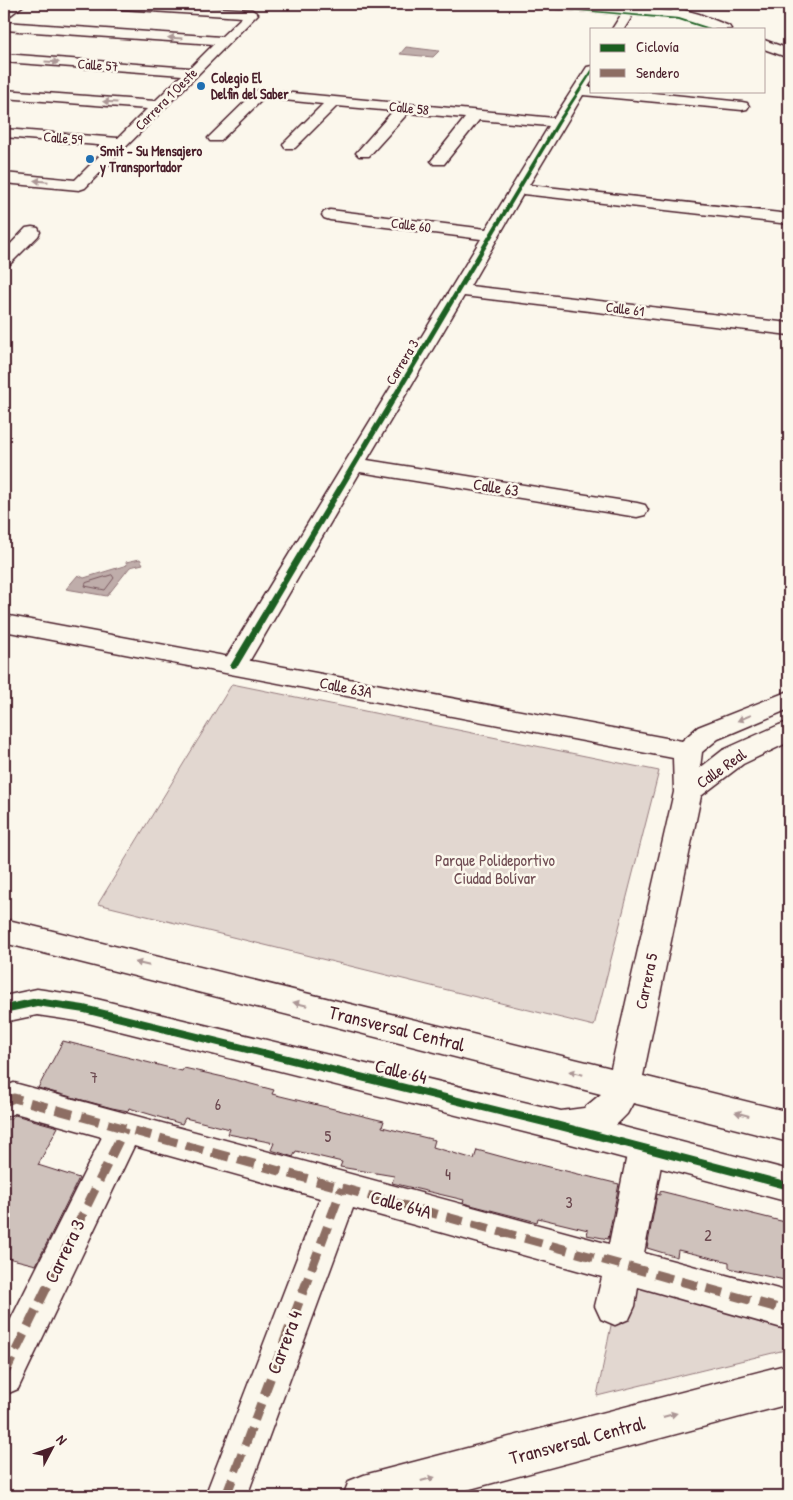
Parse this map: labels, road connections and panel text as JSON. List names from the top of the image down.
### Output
{
  "streets": {
    "street": [
      "Calle 57",
      "Carrera 1 Oeste",
      "Calle 58",
      "Calle 59",
      "Calle 60",
      "Calle 61",
      "Carrera 3",
      "Calle 63",
      "Calle 63A",
      "Calle Real",
      "Carrera 5",
      "Transversal Central",
      "Calle 64",
      "Calle 64A",
      "Carrera 4"
    ]
  },
  "crossings": [
    ["Calle 57", "Carrera 1 Oeste"],
    ["Carrera 1 Oeste", "Calle 59"],
    ["Calle 58", "Carrera 3"],
    ["Calle 60", "Carrera 3"],
    ["Calle 61", "Carrera 3"],
    ["Carrera 3", "Calle 63"],
    ["Carrera 3", "Calle 63A"],
    ["Carrera 3", "Calle 64A"],
    ["Calle 63A", "Calle Real"],
    ["Calle Real", "Carrera 5"],
    ["Carrera 5", "Transversal Central"],
    ["Carrera 5", "Calle 64"],
    ["Calle 64A", "Carrera 4"]
  ],
  "parks": ["Parque Polideportivo Ciudad Bolívar"],
  "places": ["Colegio El Delfin del Saber", "Smit - Su Mensajero y Transportador"],
  "house_numbers": [
    "7",
    "6",
    "5",
    "4",
    "3",
    "2"
  ],
  "legend": ["Ciclovía", "Sendero"],
  "north": "top right"
}
